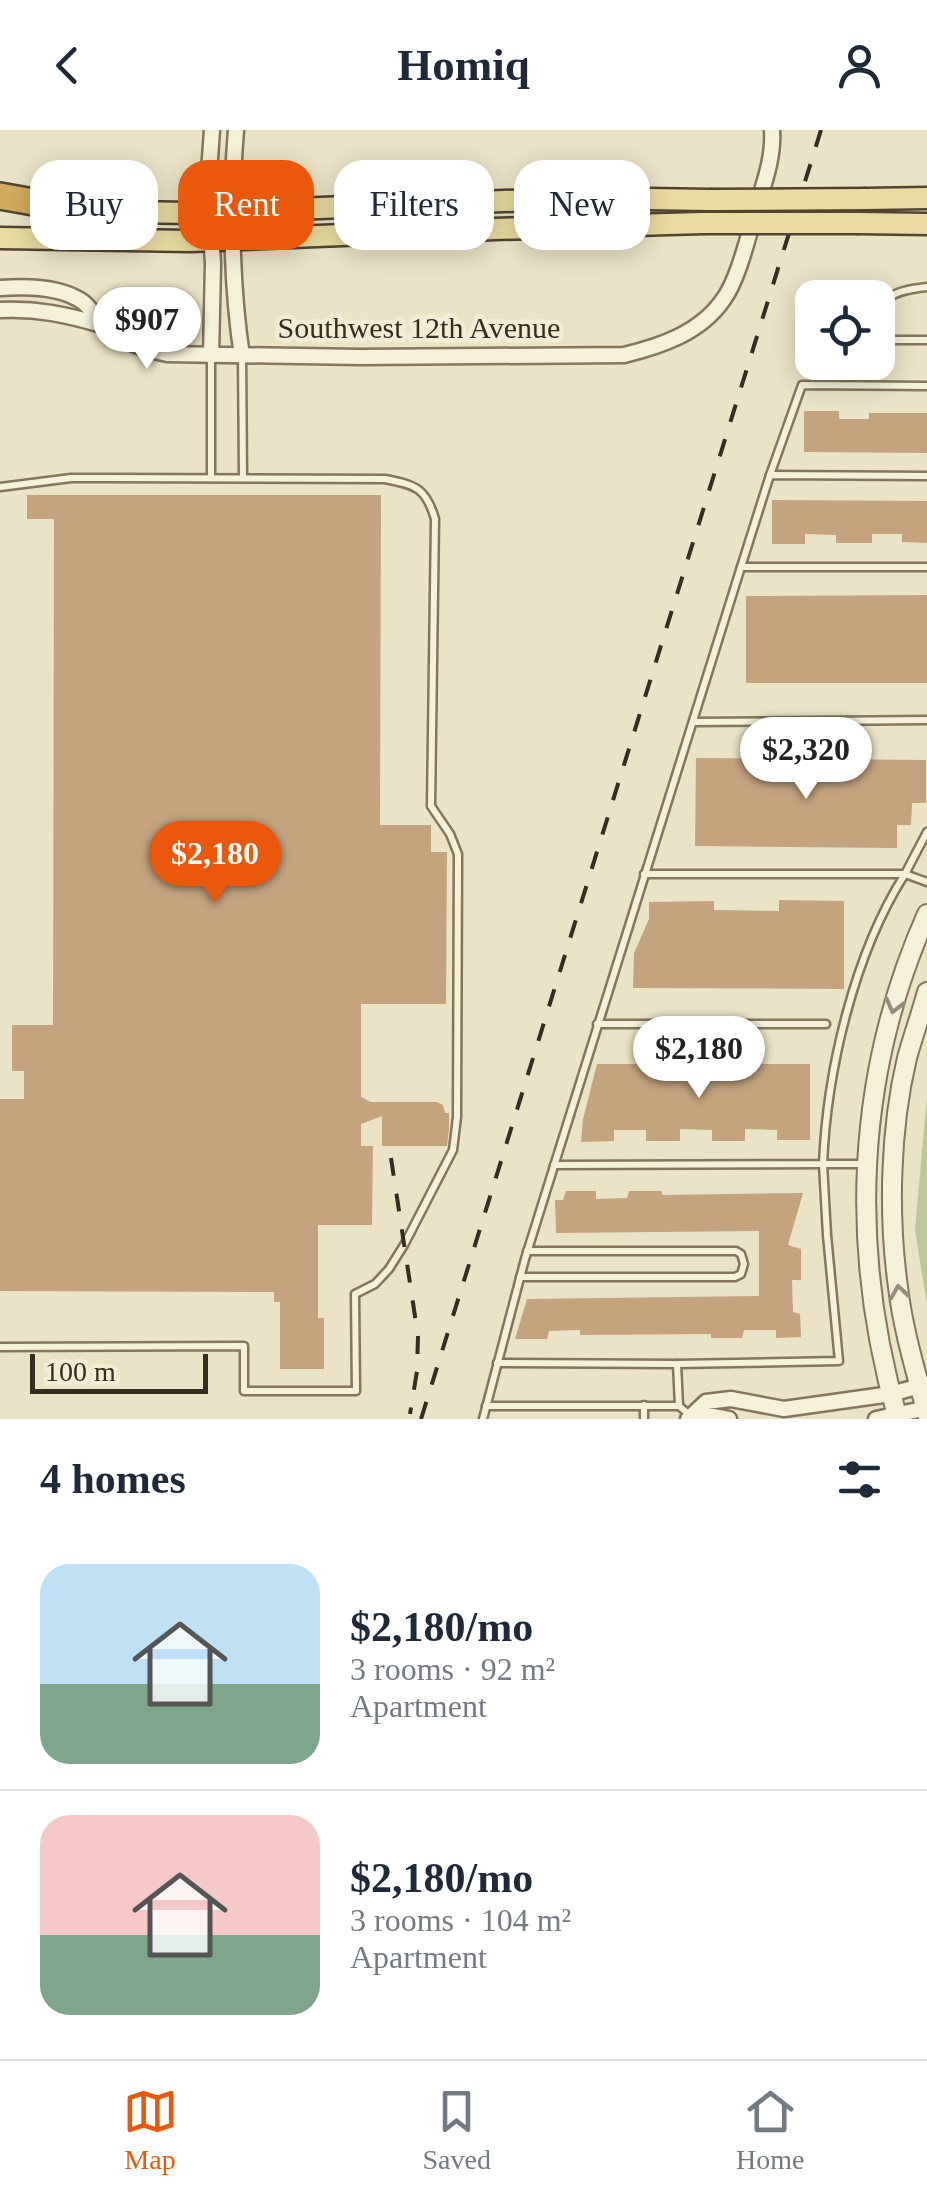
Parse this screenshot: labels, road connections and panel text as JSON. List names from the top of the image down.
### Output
{
  "streets": {
    "street": ["Southwest 12th Avenue"]
  },
  "scale_bar": "100 m",
  "page": {
    "header": "Homiq",
    "chip": [
      "Buy",
      "Rent",
      "Filters",
      "New"
    ],
    "price": [
      "$907",
      "$2,320",
      "$2,180",
      "$2,180"
    ],
    "scale": "100 m",
    "heading": "4 homes",
    "list": [
      {
        "name": "$2,180/mo",
        "note": "3 rooms · 92 m² · Apartment"
      },
      {
        "name": "$2,180/mo",
        "note": "3 rooms · 104 m² · Apartment"
      }
    ],
    "tabs": ["Map", "Saved", "Home"]
  }
}
